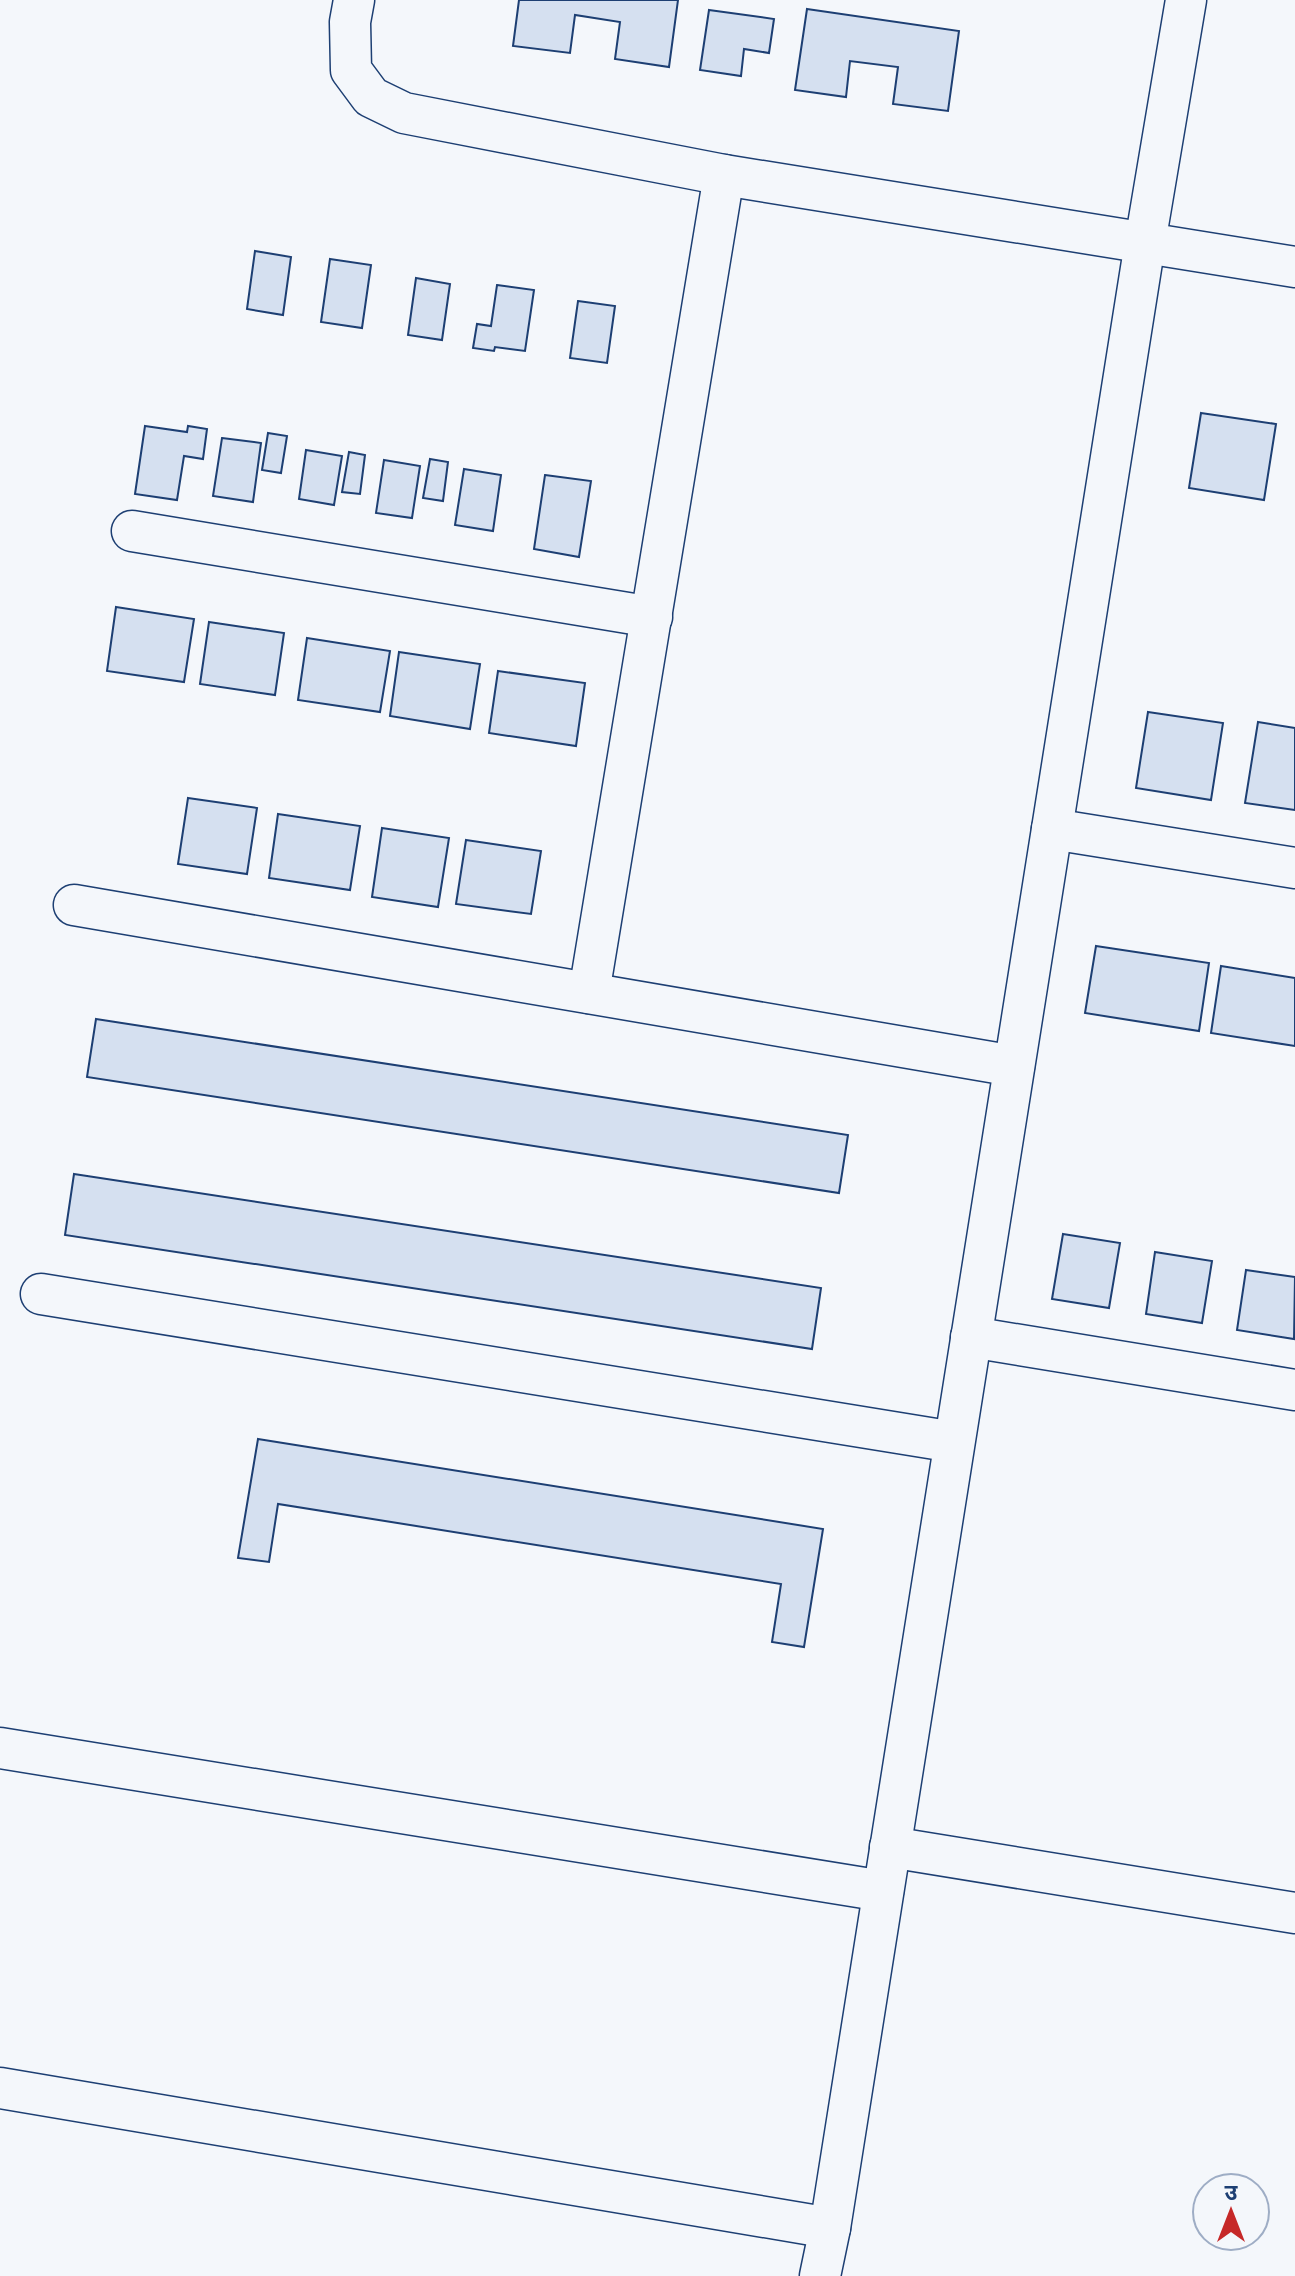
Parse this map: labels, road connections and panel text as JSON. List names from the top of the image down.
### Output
{
  "north": "top"
}
